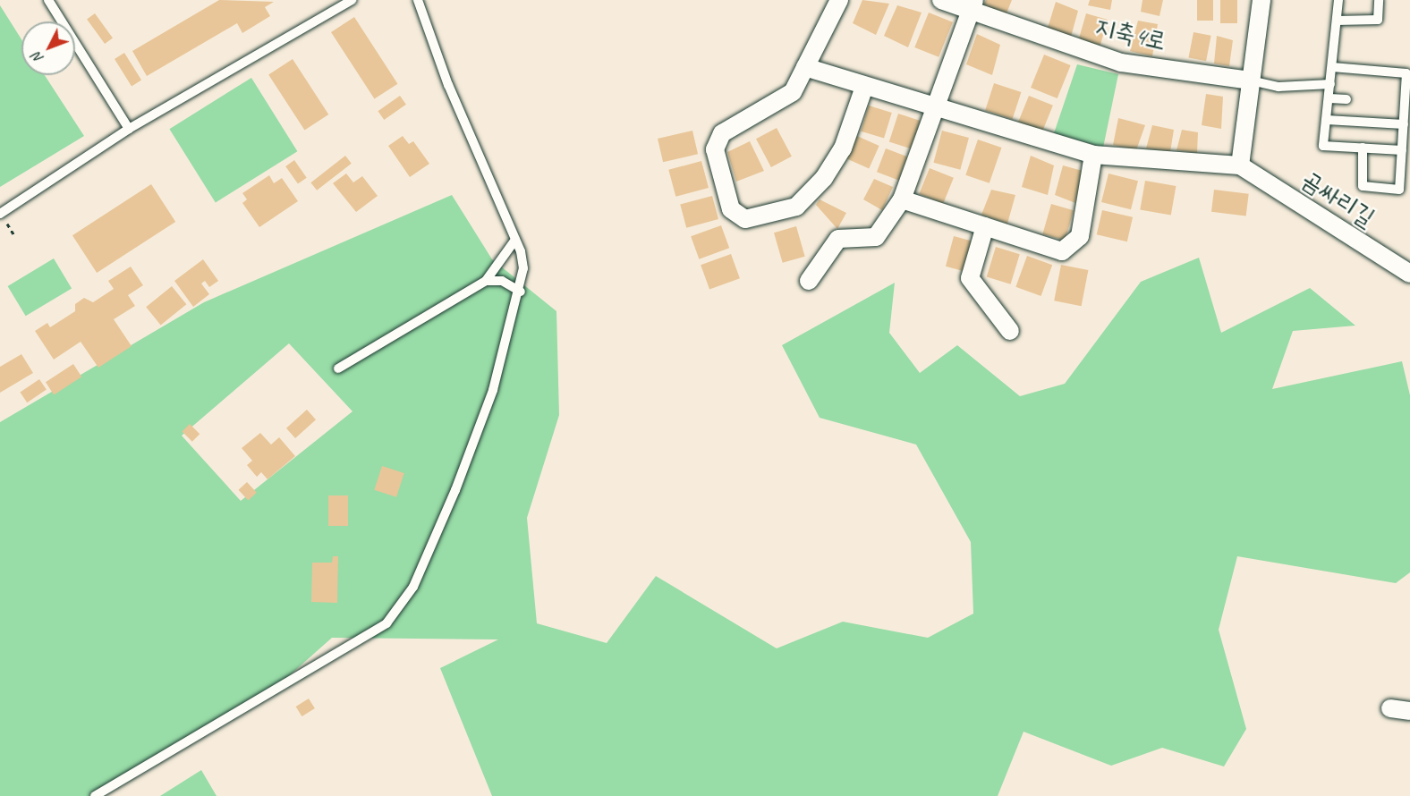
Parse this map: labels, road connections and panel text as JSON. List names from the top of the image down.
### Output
{
  "streets": {
    "street": ["지축4로", "곰싸리길"]
  },
  "north": "bottom left"
}
